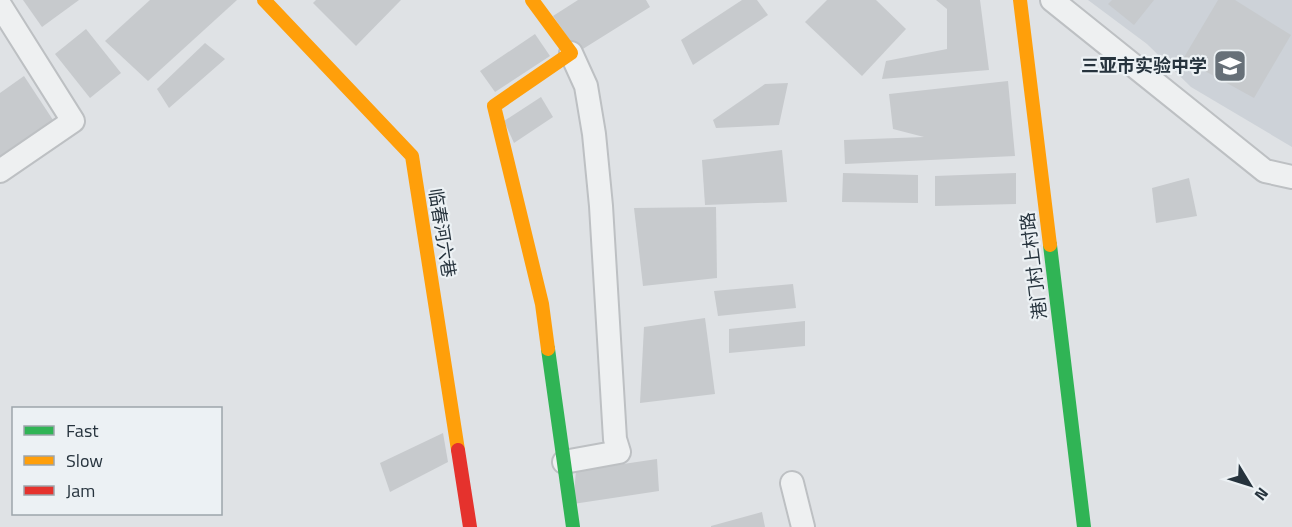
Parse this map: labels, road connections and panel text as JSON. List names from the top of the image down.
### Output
{
  "streets": {
    "street": ["临春河六巷", "港门村上村路"]
  },
  "places": {
    "school or university": ["三亚市实验中学"]
  },
  "legend": ["Fast", "Slow", "Jam"],
  "north": "bottom right"
}
